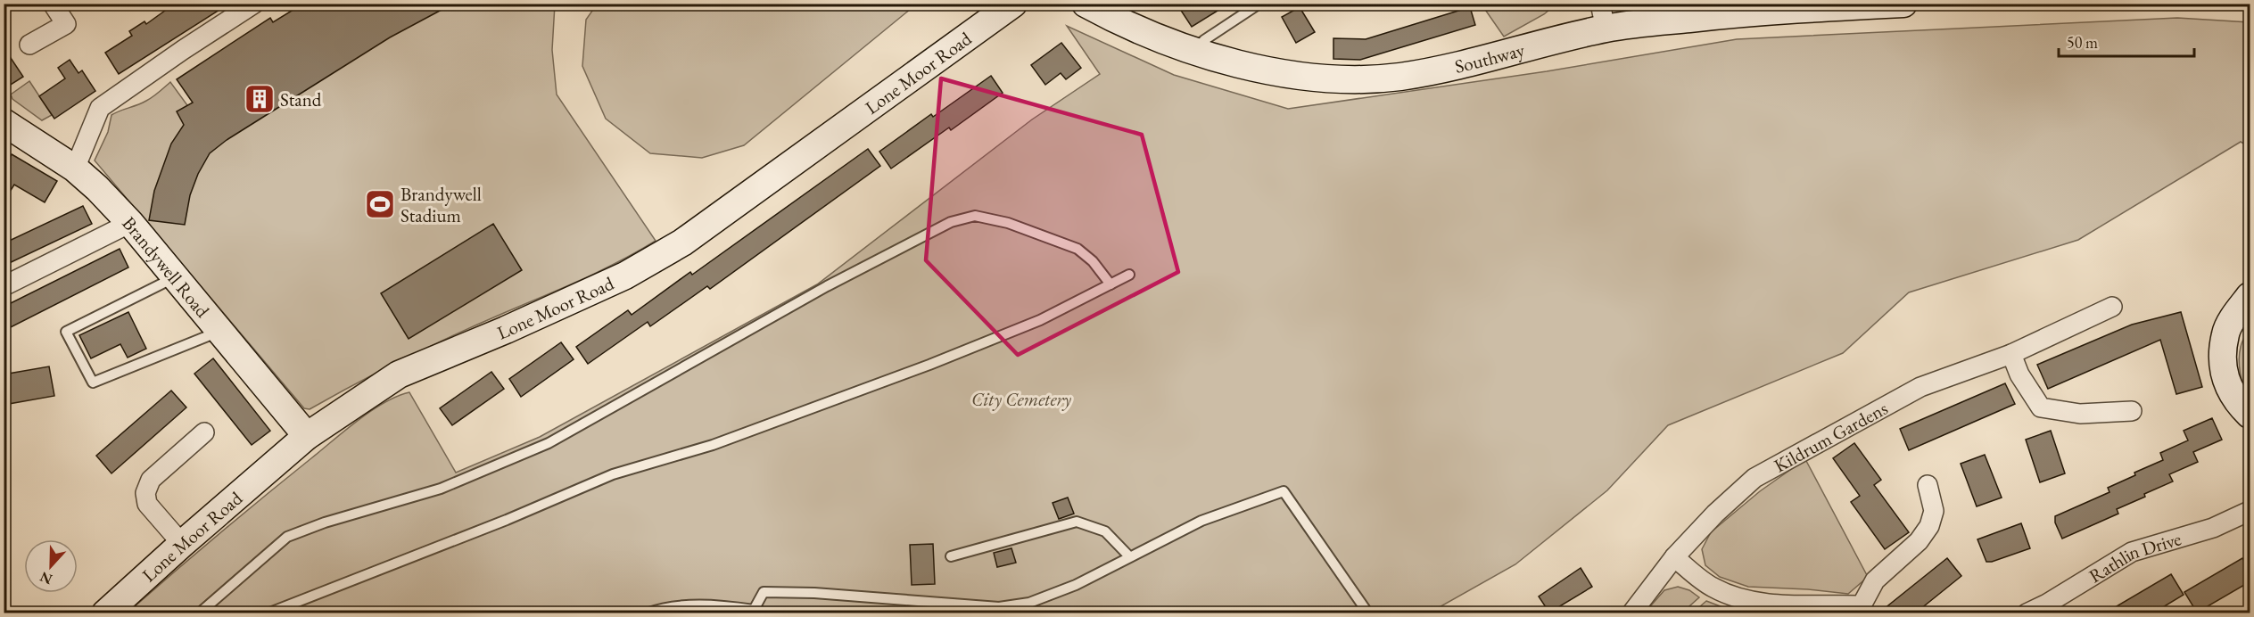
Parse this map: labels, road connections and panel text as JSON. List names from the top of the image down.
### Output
{
  "streets": {
    "street": [
      "Southway",
      "Lone Moor Road",
      "Brandywell Road",
      "Kildrum Gardens",
      "Rathlin Drive"
    ]
  },
  "crossings": [
    ["Lone Moor Road", "Brandywell Road"]
  ],
  "parks": ["City Cemetery"],
  "places": {
    "building": ["Stand"],
    "sports": ["Brandywell Stadium"]
  },
  "scale_bar": "50 m",
  "north": "bottom"
}
